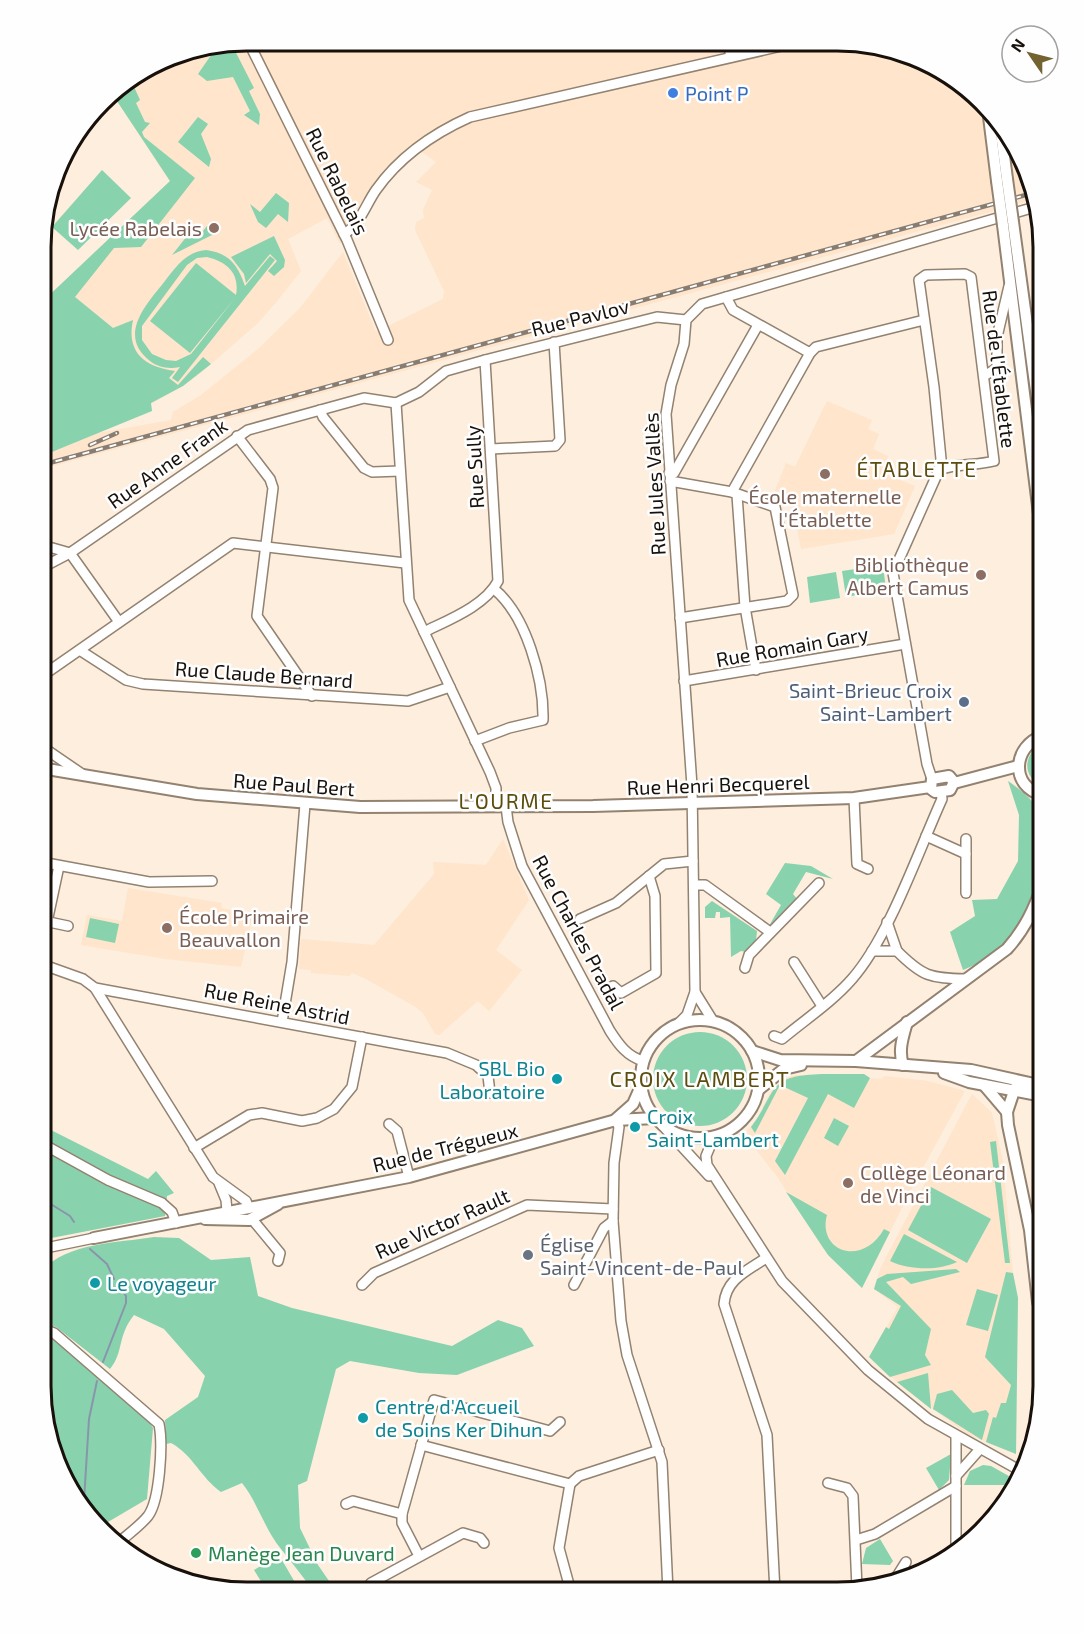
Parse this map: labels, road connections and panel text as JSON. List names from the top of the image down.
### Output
{
  "streets": {
    "main road": ["Rue Paul Bert", "Rue Henri Becquerel", "Rue de Trégueux"],
    "street": [
      "Rue Rabelais",
      "Rue Pavlov",
      "Rue de l'Établette",
      "Rue Anne Frank",
      "Rue Sully",
      "Rue Jules Vallès",
      "Rue Romain Gary",
      "Rue Claude Bernard",
      "Rue Charles Pradal",
      "Rue Reine Astrid",
      "Rue Victor Rault"
    ]
  },
  "crossings": [
    ["Rue Pavlov", "Rue Sully"],
    ["Rue Pavlov", "Rue Jules Vallès"],
    ["Rue Anne Frank", "Rue Charles Pradal"],
    ["Rue Jules Vallès", "Rue Romain Gary"],
    ["Rue Jules Vallès", "Rue Henri Becquerel"],
    ["Rue Claude Bernard", "Rue Charles Pradal"],
    ["Rue Paul Bert", "Rue Henri Becquerel"],
    ["Rue Paul Bert", "Rue Charles Pradal"],
    ["Rue Henri Becquerel", "Rue Charles Pradal"],
    ["Rue Charles Pradal", "Rue de Trégueux"]
  ],
  "districts": ["ÉTABLETTE", "L'OURME", "CROIX LAMBERT"],
  "places": [
    "Point P",
    "Lycée Rabelais",
    "École maternelle l'Établette",
    "Bibliothèque Albert Camus",
    "Saint-Brieuc Croix Saint-Lambert",
    "École Primaire Beauvallon",
    "SBL Bio Laboratoire",
    "Croix Saint-Lambert",
    "Collège Léonard de Vinci",
    "Église Saint-Vincent-de-Paul",
    "Le voyageur",
    "Centre d'Accueil de Soins Ker Dihun",
    "Manège Jean Duvard"
  ],
  "north": "top left"
}
